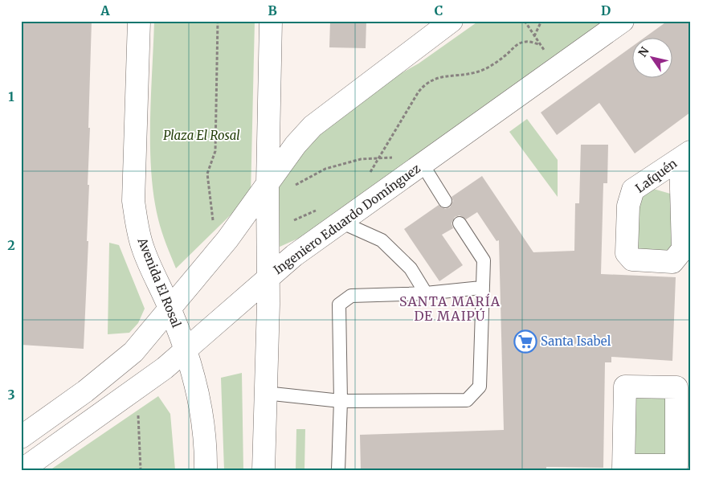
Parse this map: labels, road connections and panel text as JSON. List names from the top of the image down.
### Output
{
  "streets": {
    "street": ["Ingeniero Eduardo Domínguez", "Avenida El Rosal"]
  },
  "crossings": [
    ["Ingeniero Eduardo Domínguez", "Avenida El Rosal"]
  ],
  "districts": ["SANTA MARÍA DE MAIPÚ"],
  "parks": ["Plaza El Rosal"],
  "places": {
    "supermarket": ["Santa Isabel"]
  },
  "north": "top left",
  "grid": {
    "columns": [
      "A",
      "B",
      "C",
      "D"
    ],
    "rows": ["1", "2", "3"]
  }
}
